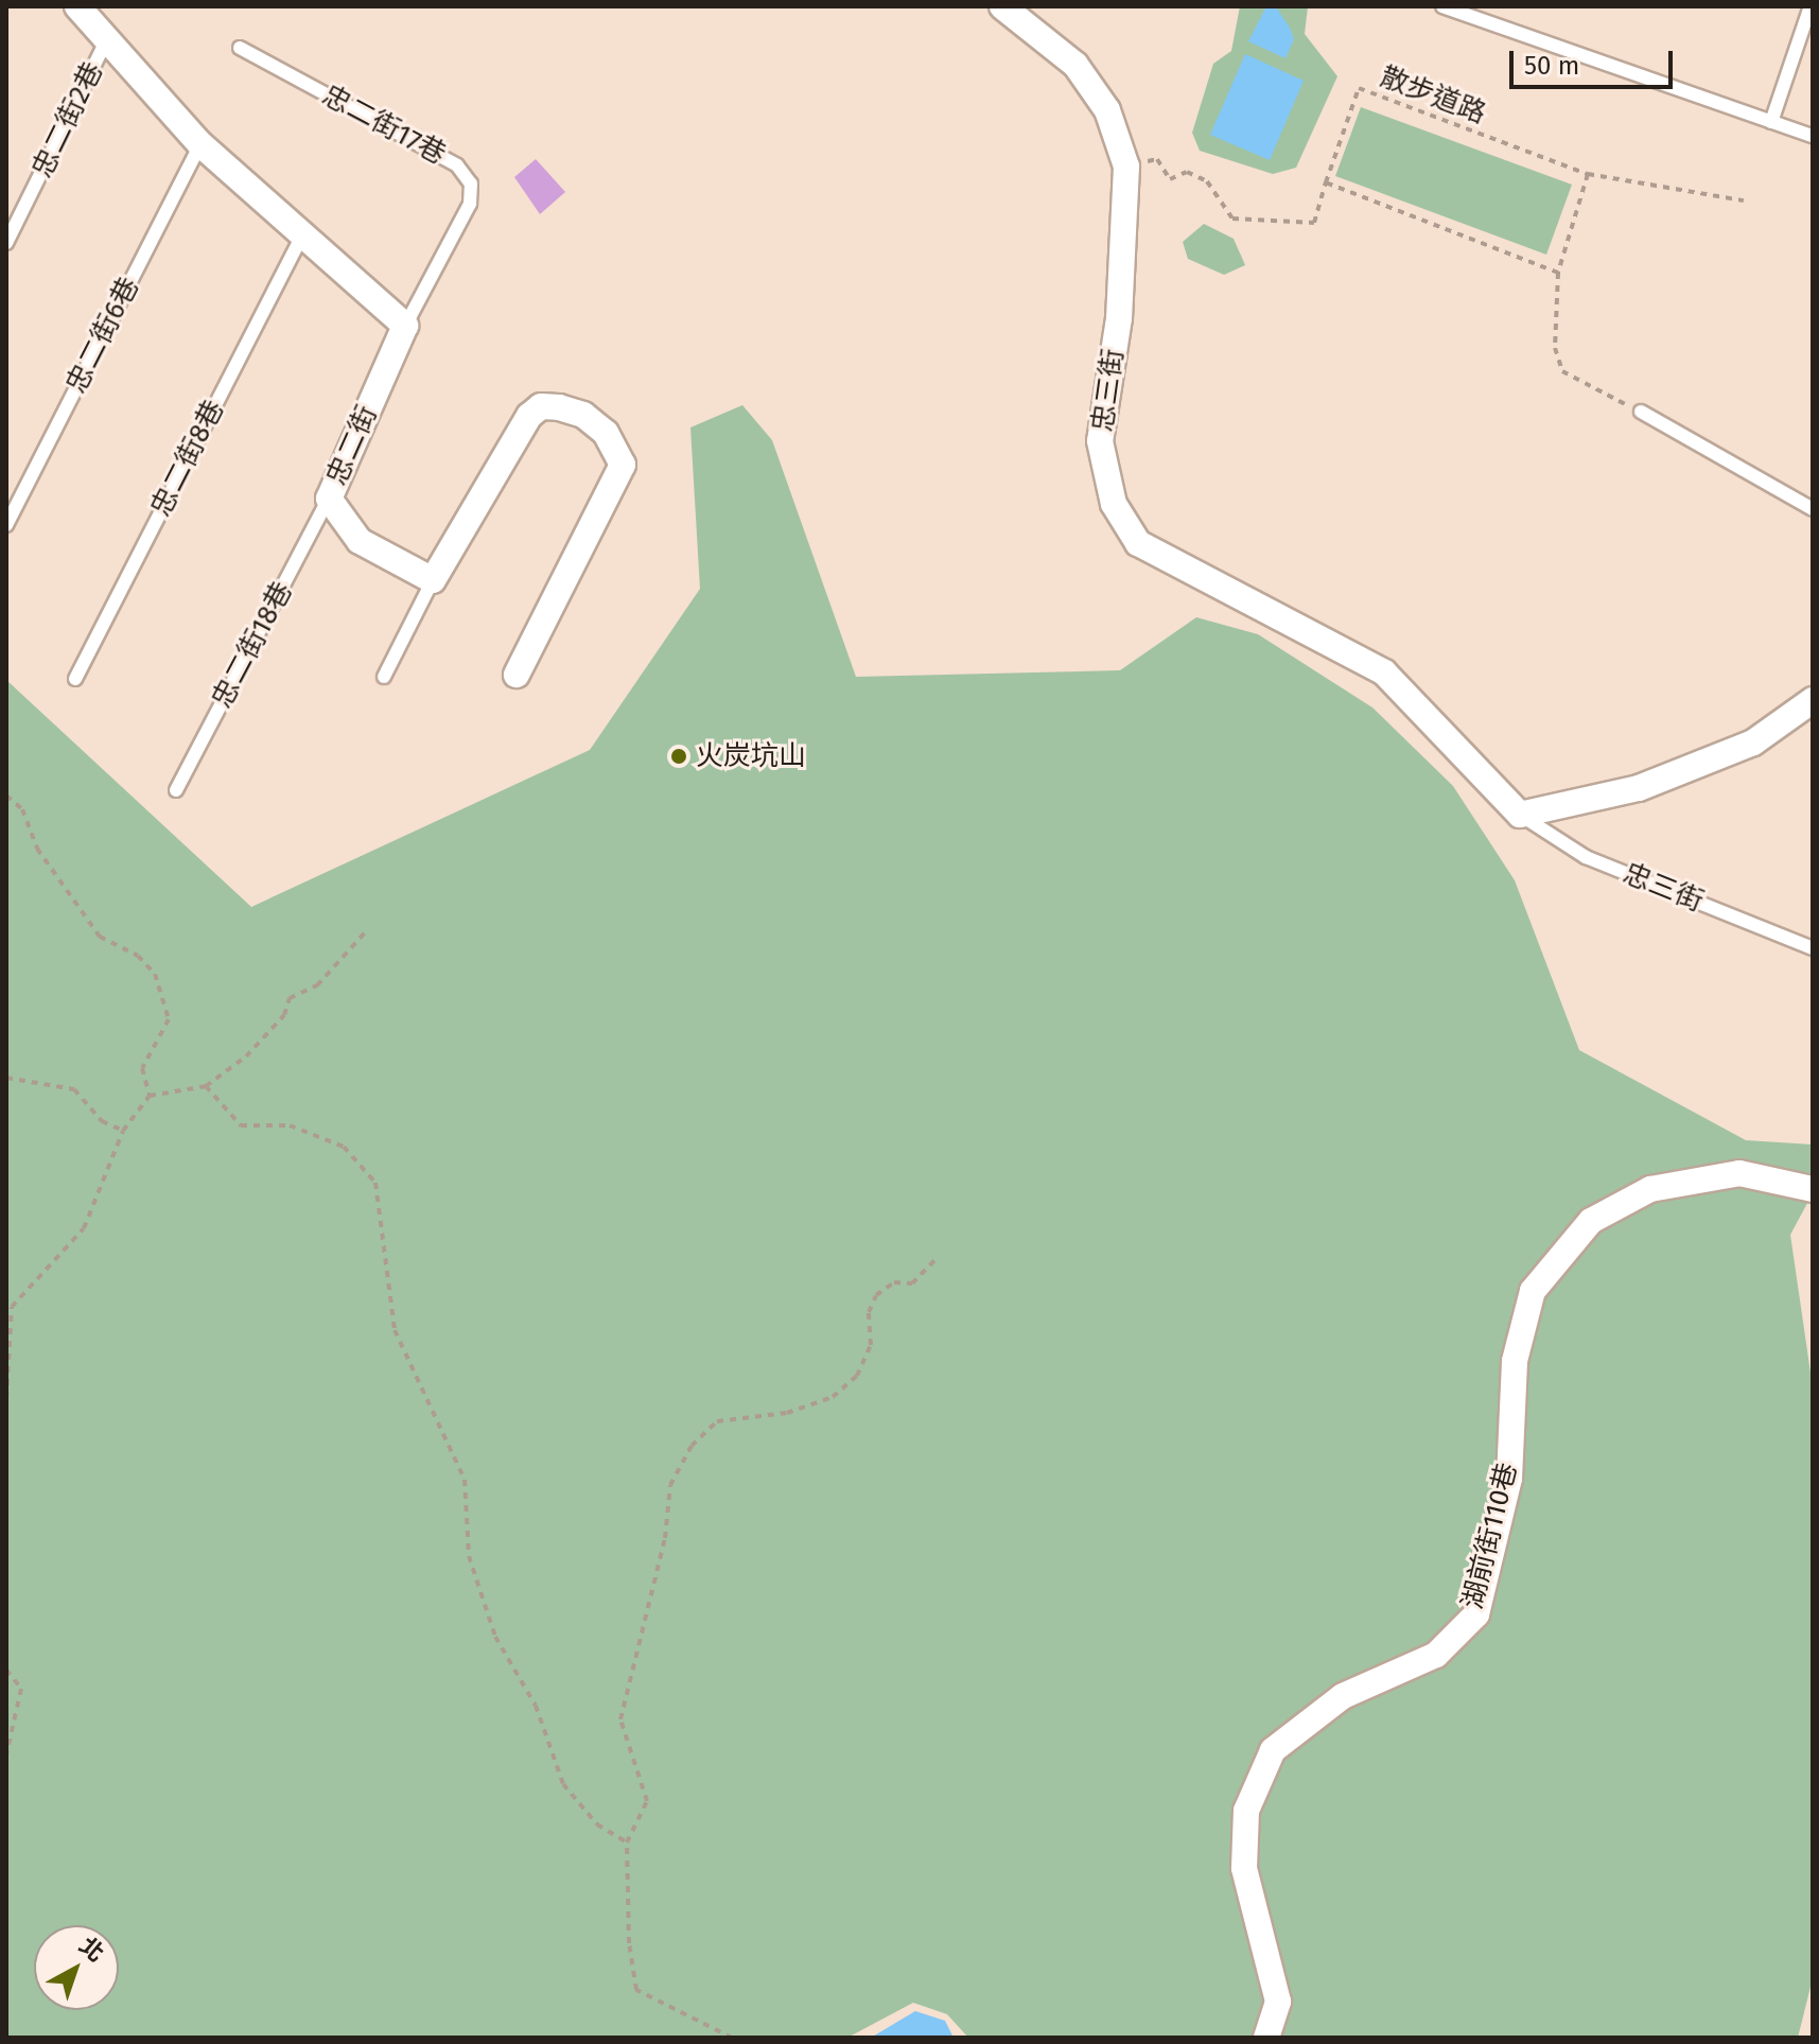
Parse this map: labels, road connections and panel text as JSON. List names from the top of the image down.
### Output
{
  "streets": {
    "street": ["忠三街", "忠二街", "湖前街110巷"],
    "lane": [
      "忠二街2巷",
      "忠二街17巷",
      "忠二街6巷",
      "忠二街8巷",
      "忠二街18巷"
    ],
    "path": ["散步道路"]
  },
  "crossings": [
    ["散步道路", "忠三街"],
    ["忠二街17巷", "忠二街"],
    ["忠二街", "忠二街18巷"]
  ],
  "places": ["火炭坑山"],
  "scale_bar": "50 m",
  "north": "top right"
}
